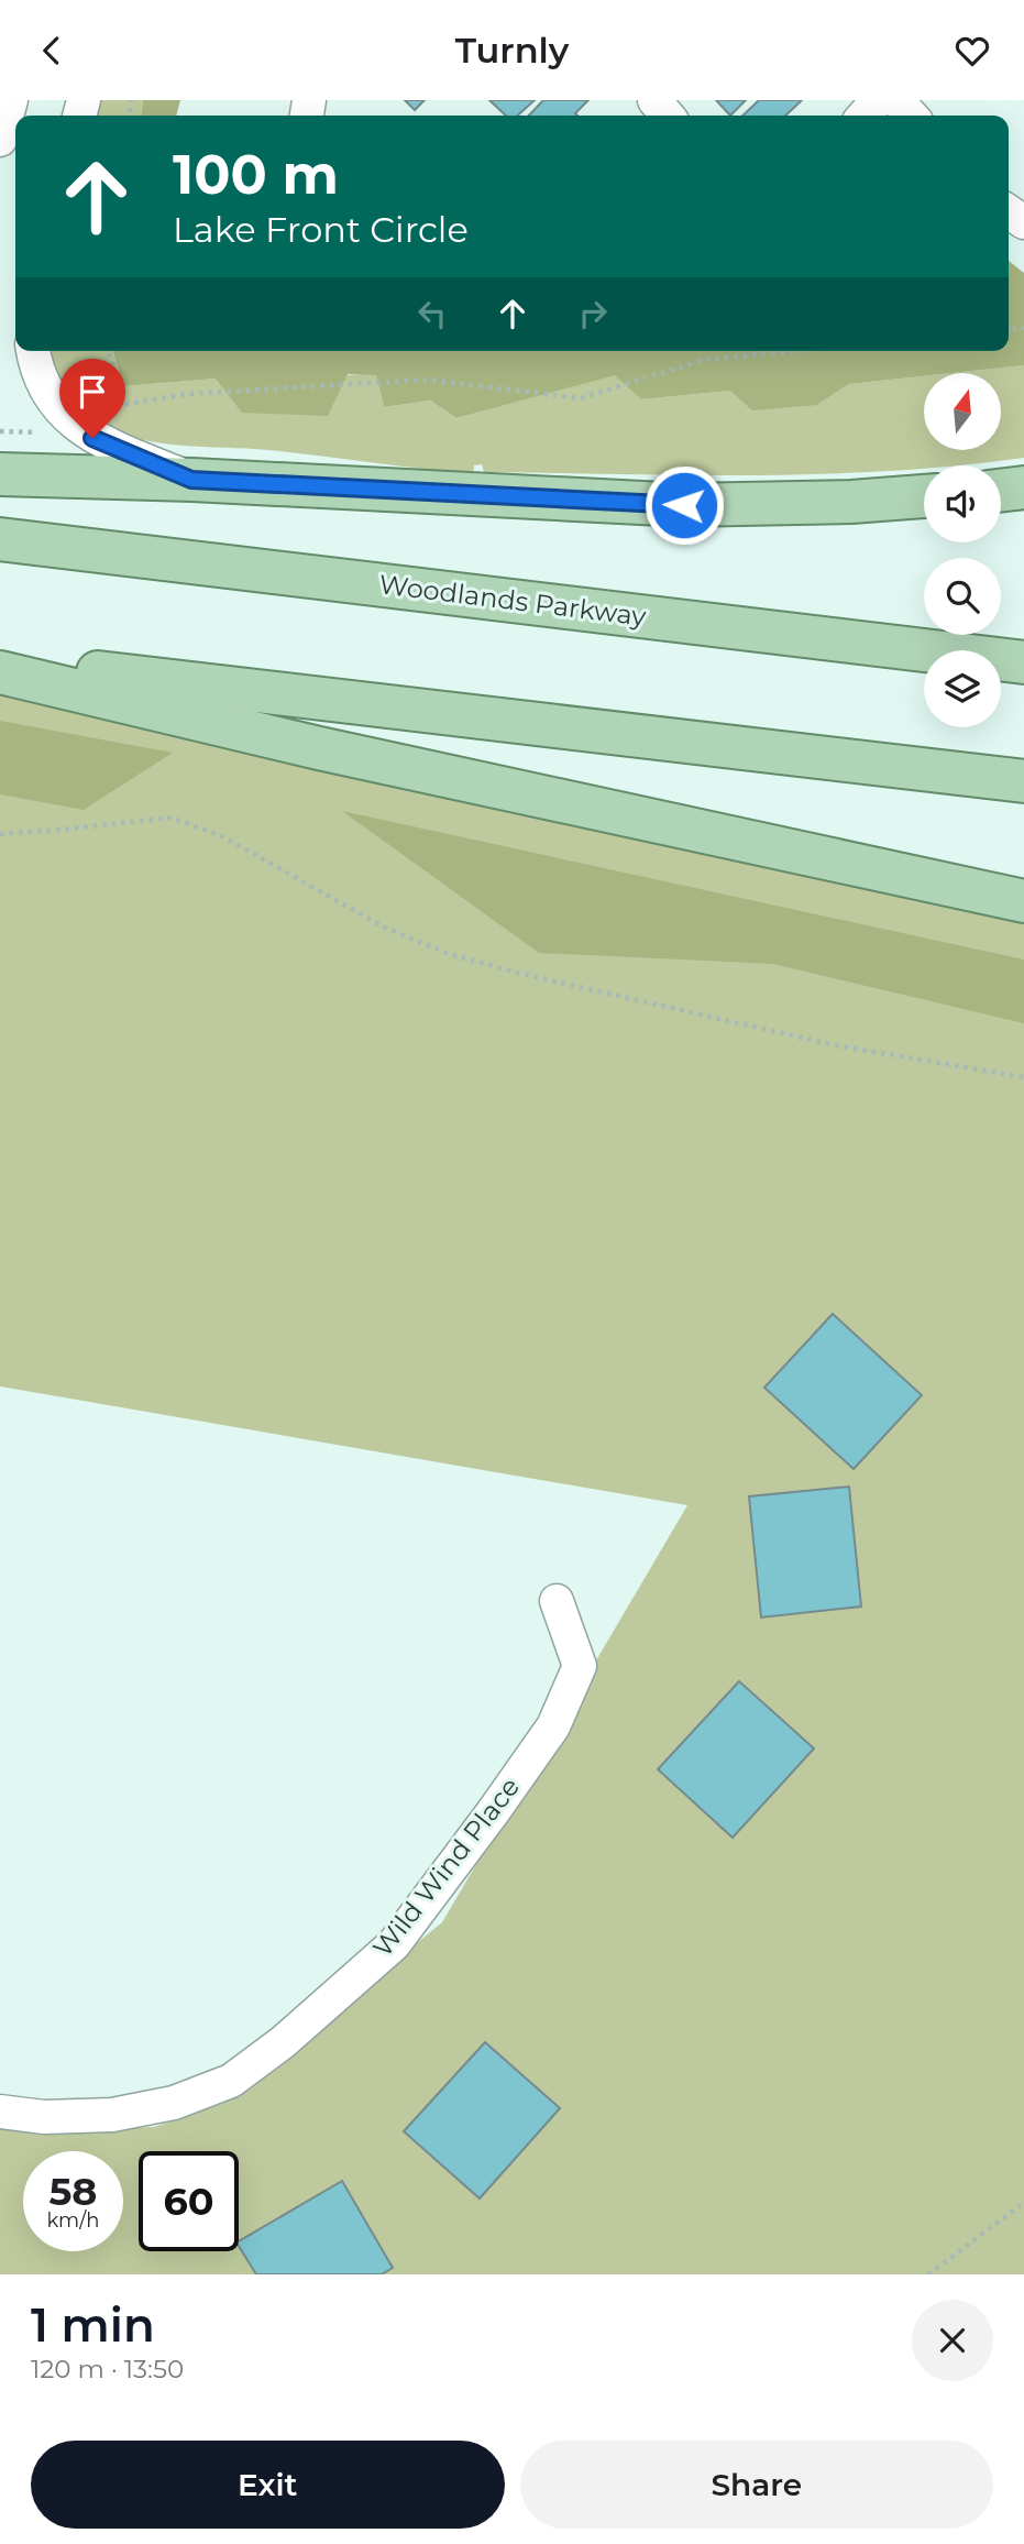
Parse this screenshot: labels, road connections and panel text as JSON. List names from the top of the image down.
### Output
{
  "streets": {
    "main road": ["Woodlands Parkway"],
    "street": ["Wild Wind Place"]
  },
  "north": "top",
  "page": {
    "header": "Turnly",
    "turn": ["100 m", "Lake Front Circle"],
    "speed": "58 km/h",
    "limit": "60",
    "heading": ["1 min", "120 m · 13:50"],
    "buttons": ["Exit", "Share"]
  }
}
